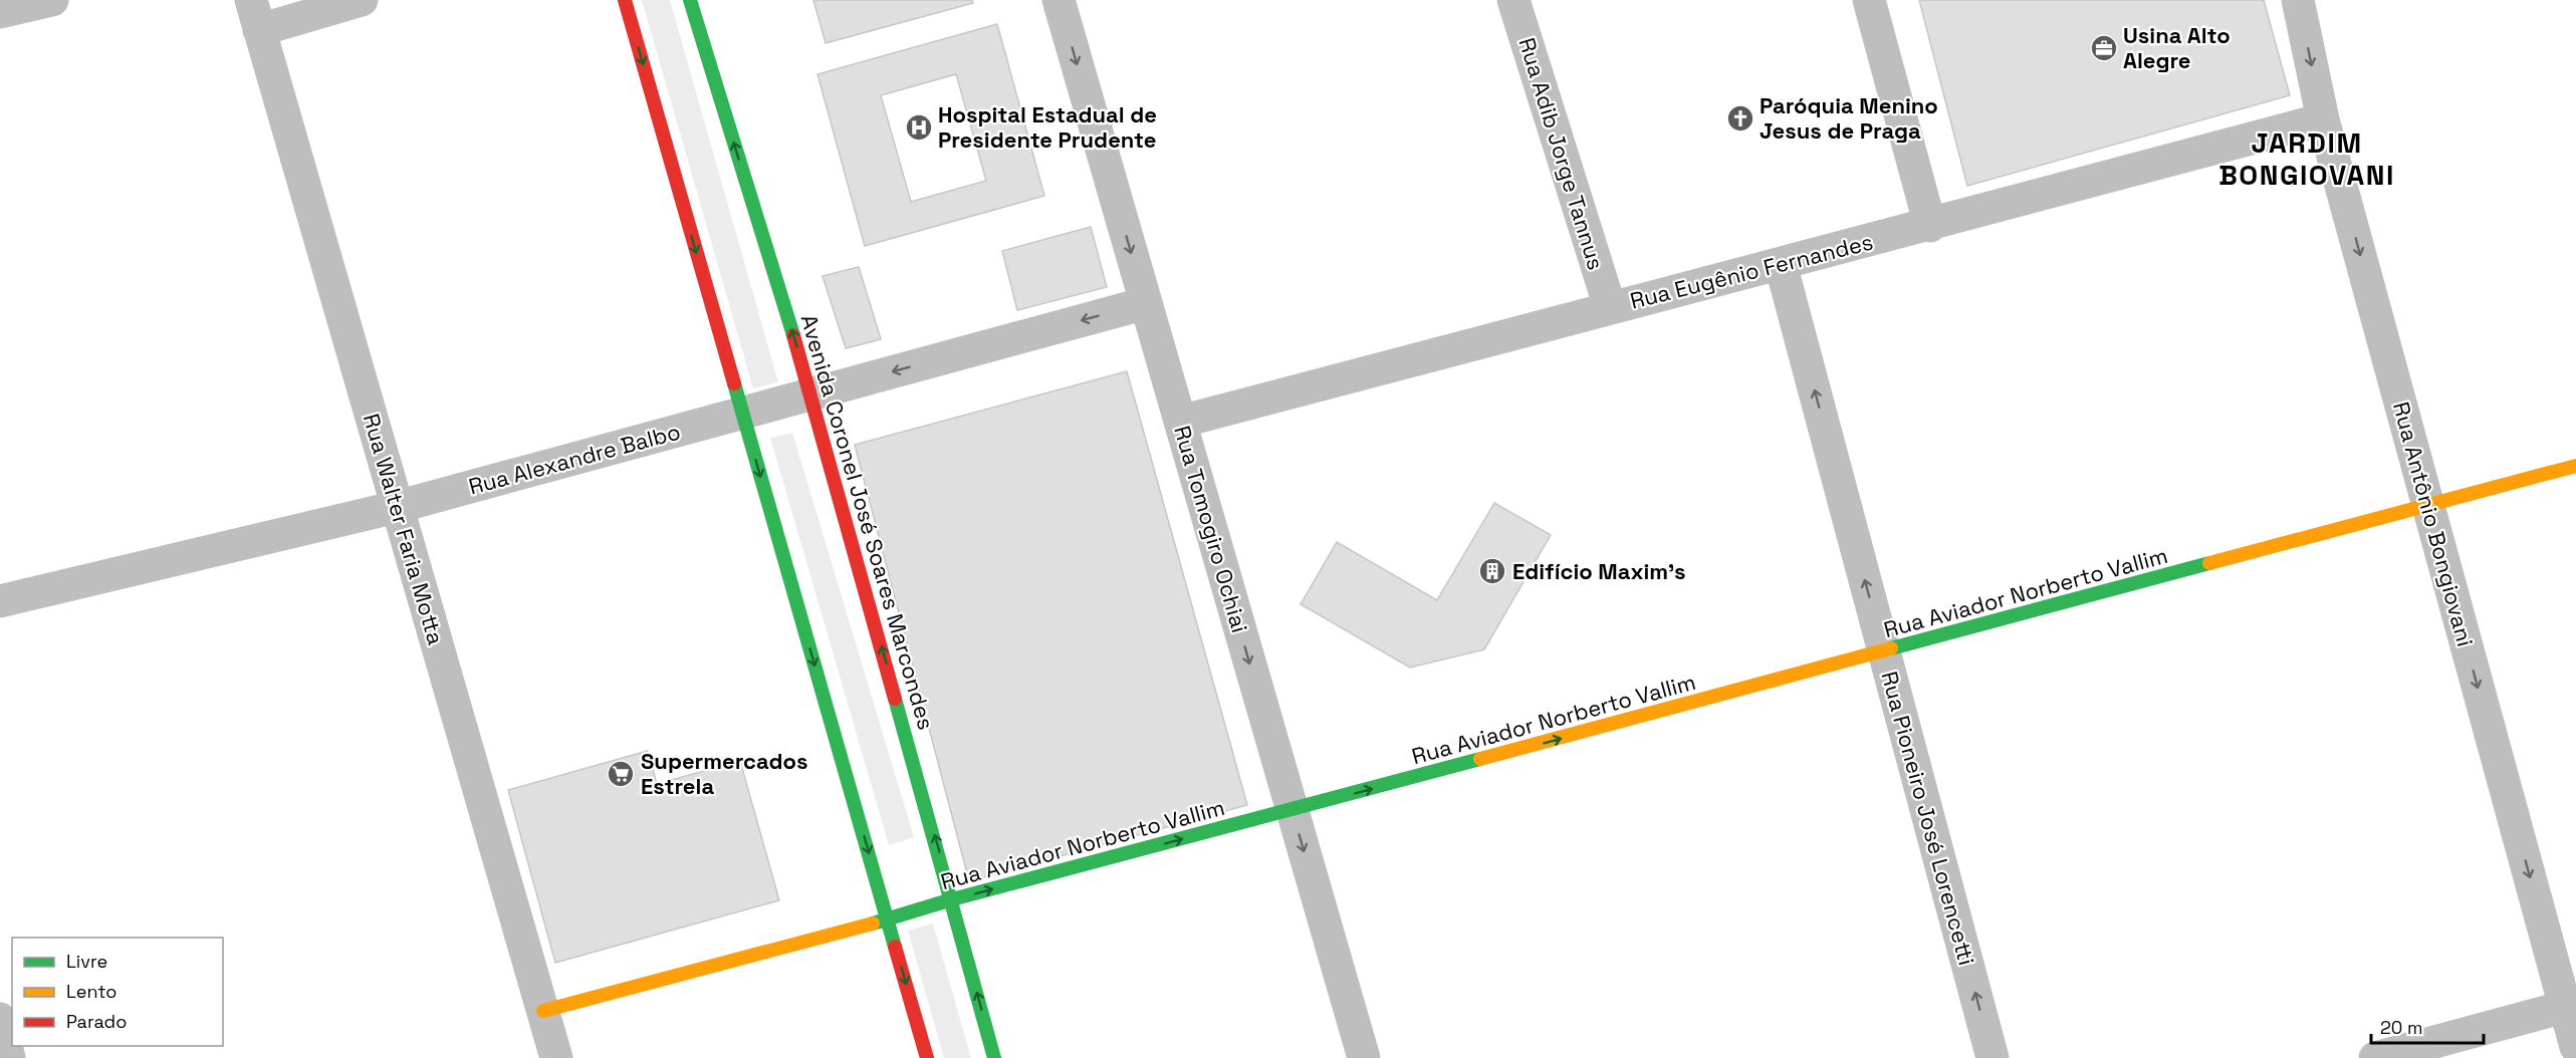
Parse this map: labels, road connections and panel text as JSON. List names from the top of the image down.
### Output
{
  "streets": {
    "main road": ["Avenida Coronel José Soares Marcondes", "Rua Aviador Norberto Vallim"],
    "street": [
      "Rua Adib Jorge Tannus",
      "Rua Eugênio Fernandes",
      "Rua Alexandre Balbo",
      "Rua Antônio Bongiovani",
      "Rua Walter Faria Motta",
      "Rua Tomogiro Ochiai",
      "Rua Pioneiro José Lorencetti"
    ]
  },
  "crossings": [
    ["Rua Adib Jorge Tannus", "Rua Eugênio Fernandes"],
    ["Rua Eugênio Fernandes", "Rua Antônio Bongiovani"],
    ["Rua Eugênio Fernandes", "Rua Tomogiro Ochiai"],
    ["Rua Eugênio Fernandes", "Rua Pioneiro José Lorencetti"],
    ["Rua Alexandre Balbo", "Avenida Coronel José Soares Marcondes"],
    ["Rua Alexandre Balbo", "Rua Walter Faria Motta"],
    ["Rua Alexandre Balbo", "Rua Tomogiro Ochiai"],
    ["Avenida Coronel José Soares Marcondes", "Rua Aviador Norberto Vallim"],
    ["Rua Antônio Bongiovani", "Rua Aviador Norberto Vallim"],
    ["Rua Walter Faria Motta", "Rua Aviador Norberto Vallim"],
    ["Rua Tomogiro Ochiai", "Rua Aviador Norberto Vallim"],
    ["Rua Aviador Norberto Vallim", "Rua Pioneiro José Lorencetti"]
  ],
  "one_way": [
    "Rua Antônio Bongiovani",
    "Rua Tomogiro Ochiai",
    "Rua Aviador Norberto Vallim",
    "Rua Pioneiro José Lorencetti"
  ],
  "districts": ["JARDIM BONGIOVANI"],
  "places": {
    "office": ["Usina Alto Alegre"],
    "church": ["Paróquia Menino Jesus de Praga"],
    "hospital": ["Hospital Estadual de Presidente Prudente"],
    "building": ["Edifício Maxim's"],
    "supermarket": ["Supermercados Estrela"]
  },
  "legend": ["Livre", "Lento", "Parado"],
  "scale_bar": "20 m"
}
